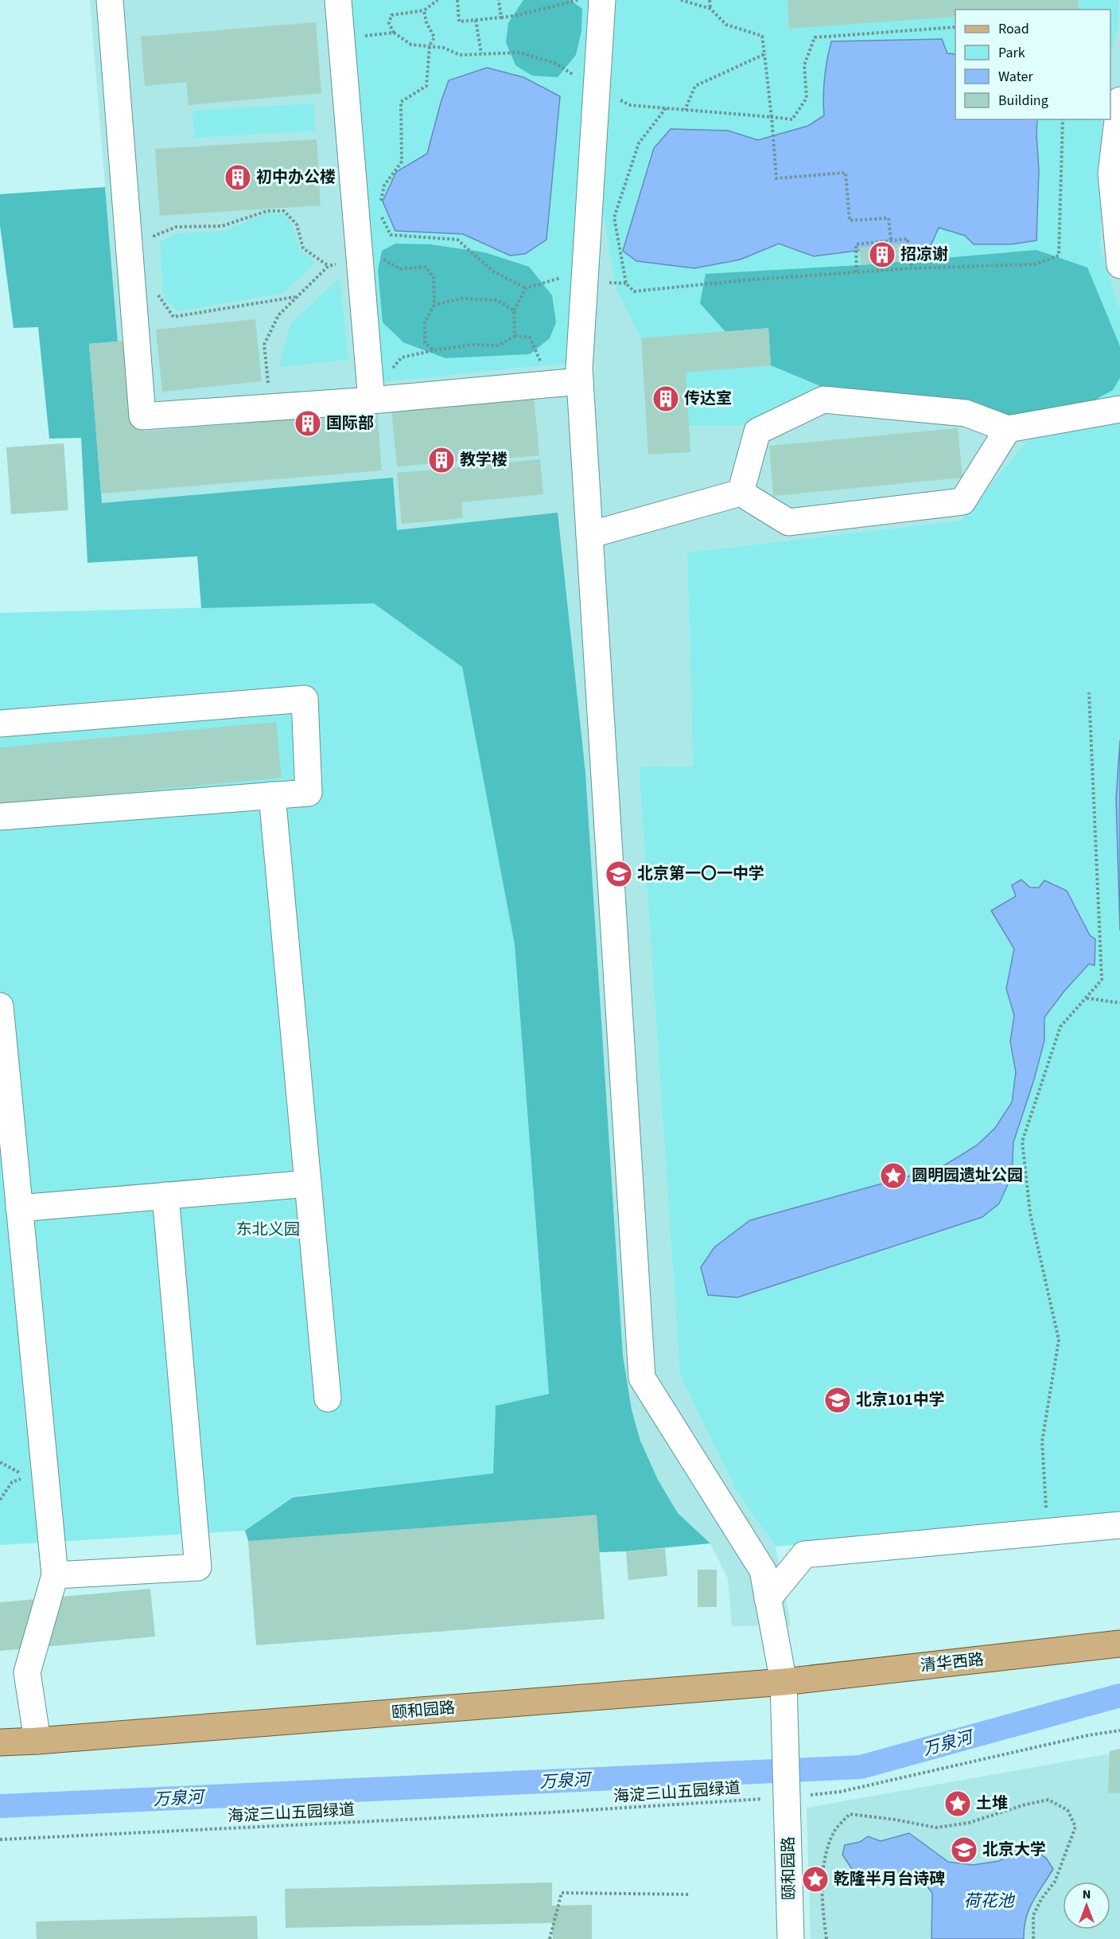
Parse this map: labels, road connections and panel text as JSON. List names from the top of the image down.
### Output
{
  "streets": {
    "main road": ["清华西路", "颐和园路"],
    "path": ["海淀三山五园绿道"]
  },
  "crossings": [
    ["清华西路", "颐和园路"],
    ["颐和园路", "海淀三山五园绿道"]
  ],
  "water": ["万泉河", "荷花池"],
  "parks": ["东北义园"],
  "places": {
    "building": [
      "初中办公楼",
      "招凉谢",
      "传达室",
      "国际部",
      "教学楼"
    ],
    "school or university": ["北京第一〇一中学", "北京101中学", "北京大学"],
    "place": ["圆明园遗址公园", "土堆", "乾隆半月台诗碑"]
  },
  "legend": [
    "Road",
    "Park",
    "Water",
    "Building"
  ],
  "north": "top"
}
